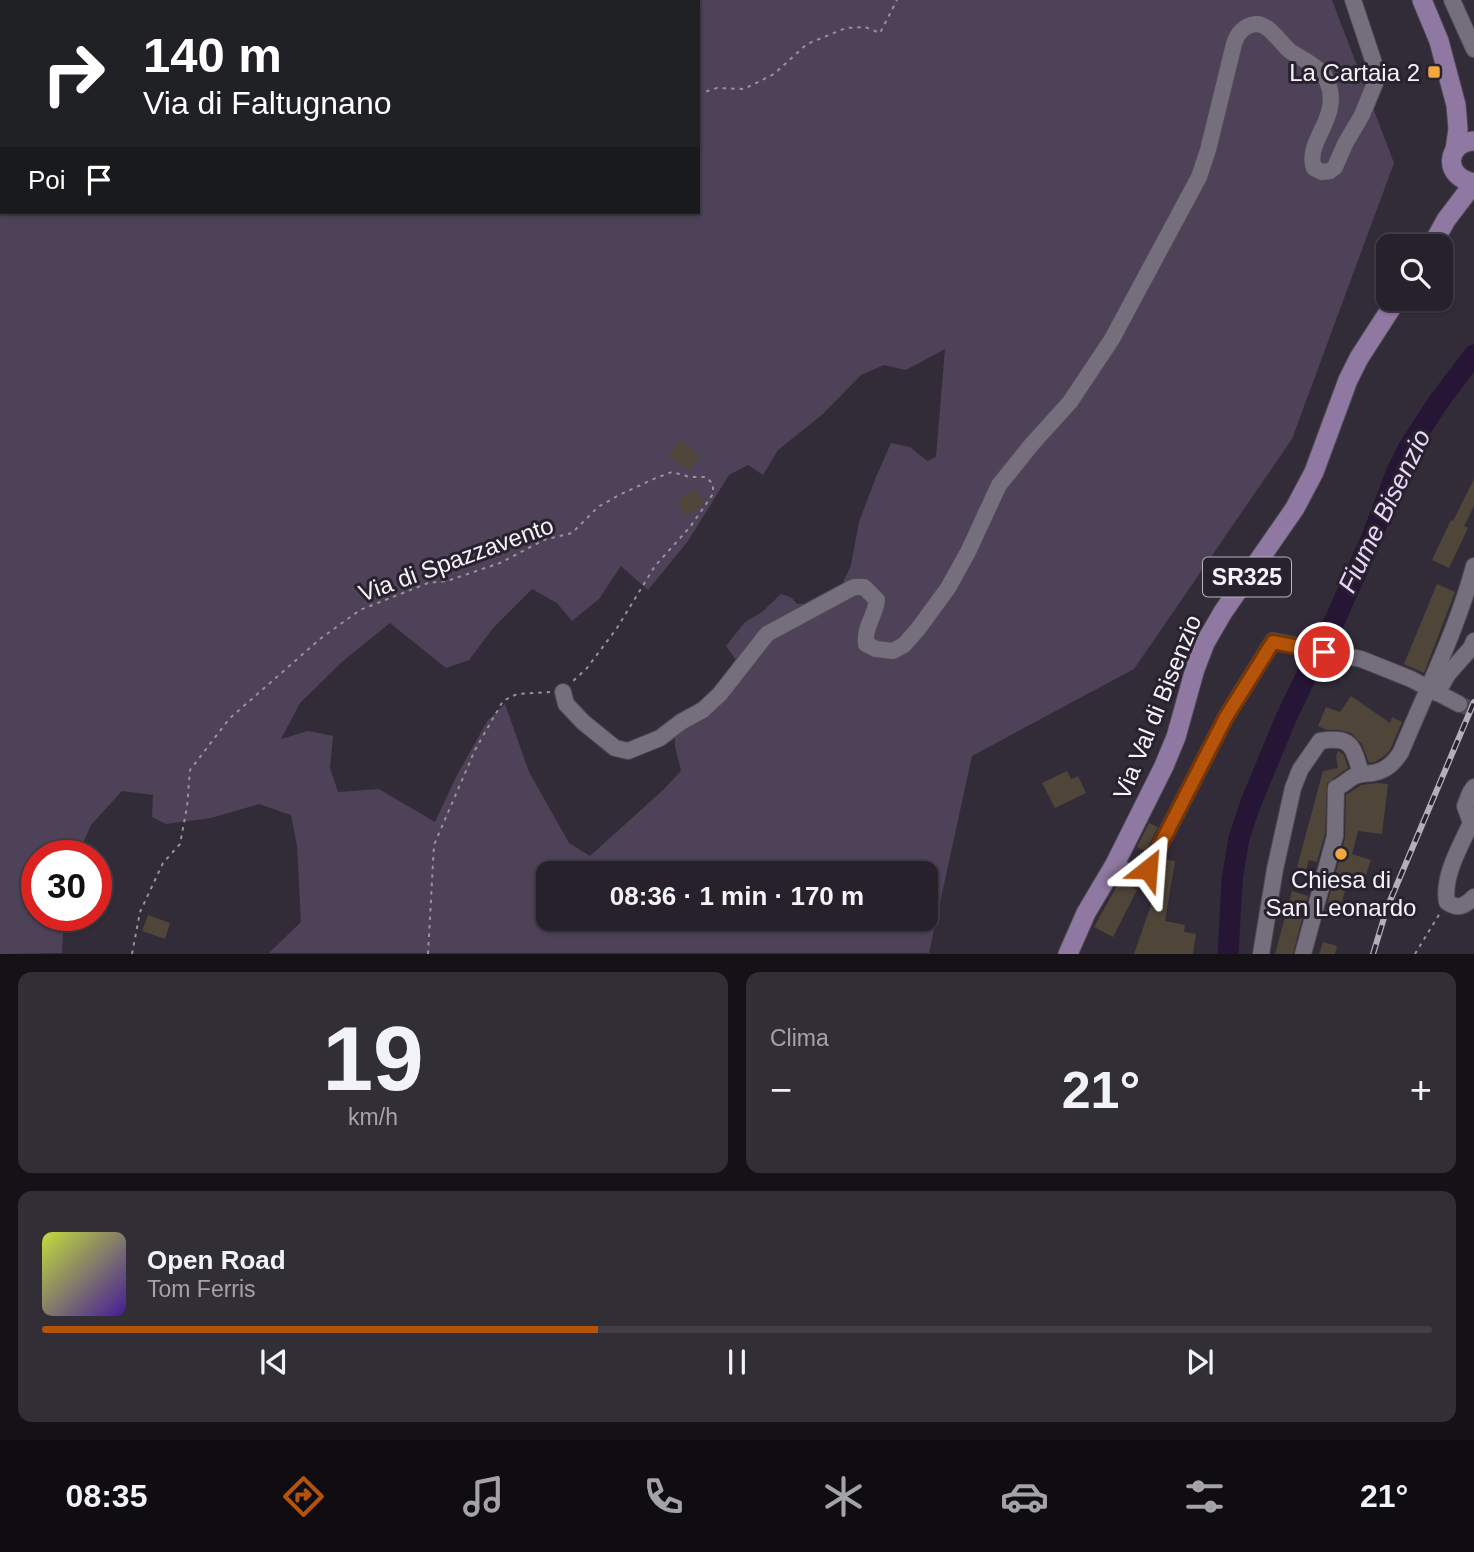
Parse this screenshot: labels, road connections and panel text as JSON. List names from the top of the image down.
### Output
{
  "streets": {
    "main road": ["SR325", "Via Val di Bisenzio"],
    "path": ["Via di Spazzavento"]
  },
  "water": ["Fiume Bisenzio"],
  "places": {
    "transit": ["La Cartaia 2"],
    "other": ["Chiesa di San Leonardo"]
  },
  "page": {
    "turn": ["140 m", "Via di Faltugnano"],
    "then": "Poi",
    "limit": "30",
    "trip": "08:36 · 1 min · 170 m",
    "tile": [
      ["19", "km/h"],
      "Clima"
    ],
    "heat": ["−", "21°", "+"],
    "song": ["Open Road", "Tom Ferris"],
    "tabs": ["08:35", "21°"]
  }
}
